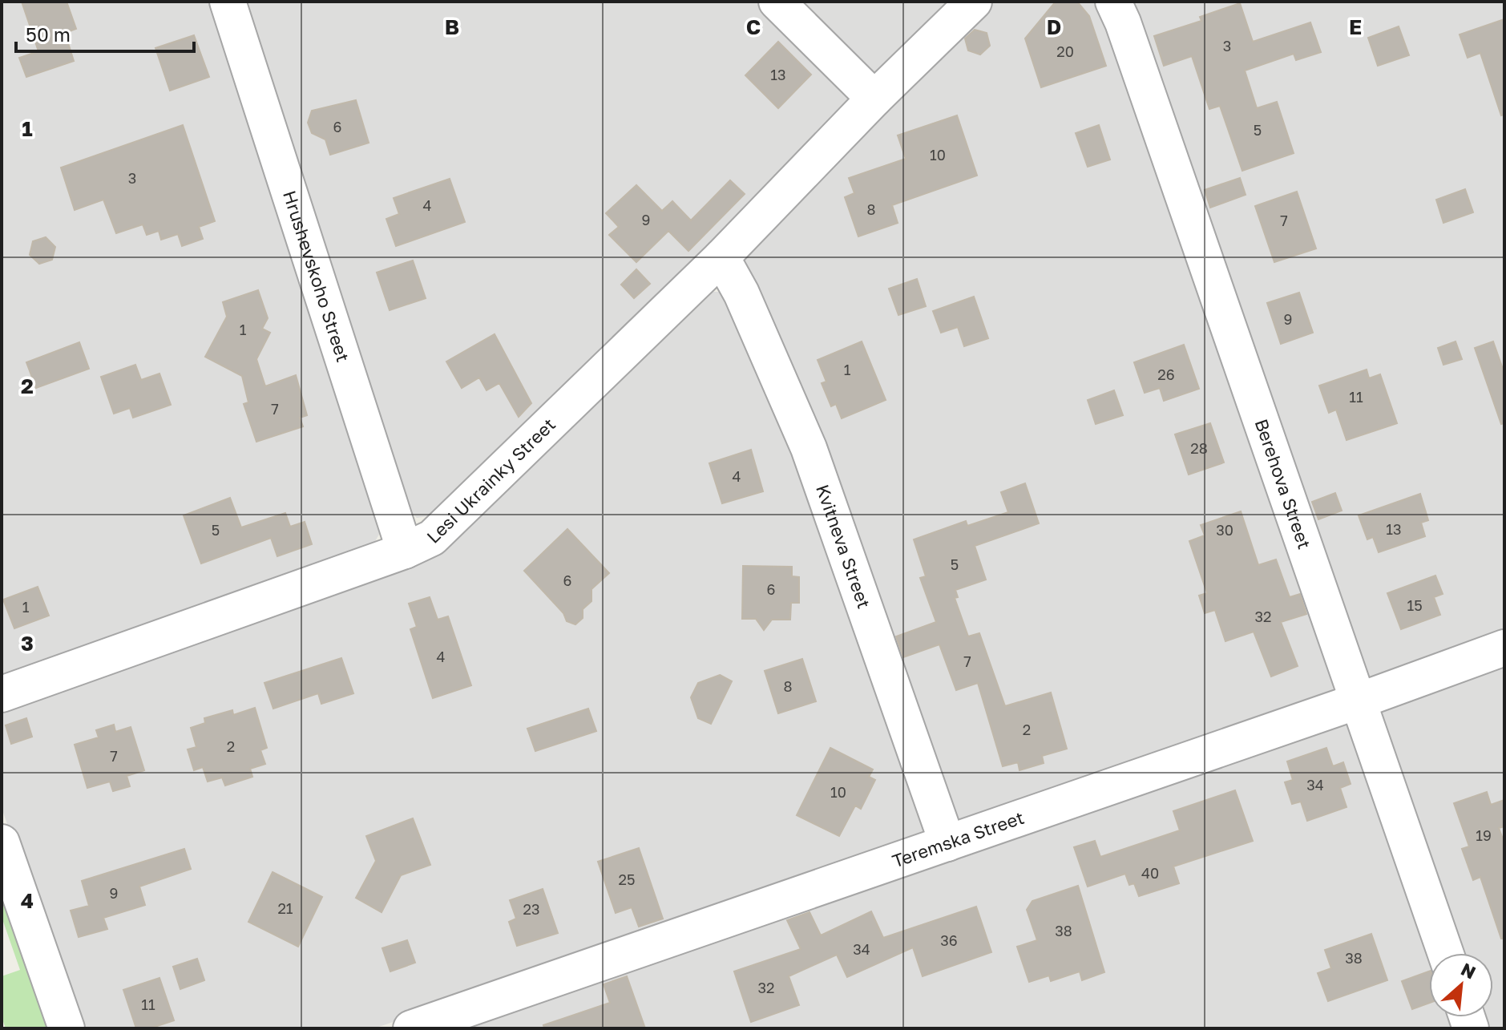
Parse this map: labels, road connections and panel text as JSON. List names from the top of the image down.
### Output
{
  "streets": {
    "street": [
      "Hrushevskoho Street",
      "Lesi Ukrainky Street",
      "Berehova Street",
      "Kvitneva Street",
      "Teremska Street"
    ]
  },
  "crossings": [
    ["Hrushevskoho Street", "Lesi Ukrainky Street"],
    ["Lesi Ukrainky Street", "Kvitneva Street"],
    ["Berehova Street", "Teremska Street"],
    ["Kvitneva Street", "Teremska Street"]
  ],
  "house_numbers": [
    "3",
    "20",
    "13",
    "6",
    "5",
    "10",
    "3",
    "4",
    "8",
    "9",
    "7",
    "9",
    "1",
    "1",
    "26",
    "11",
    "7",
    "28",
    "4",
    "13",
    "5",
    "30",
    "5",
    "6",
    "6",
    "15",
    "1",
    "32",
    "4",
    "7",
    "8",
    "2",
    "2",
    "7",
    "34",
    "10",
    "19",
    "40",
    "25",
    "9",
    "21",
    "23",
    "38",
    "36",
    "34",
    "38",
    "32",
    "11"
  ],
  "scale_bar": "50 m",
  "north": "top right",
  "grid": {
    "columns": [
      "B",
      "C",
      "D",
      "E"
    ],
    "rows": [
      "1",
      "2",
      "3",
      "4"
    ]
  }
}
